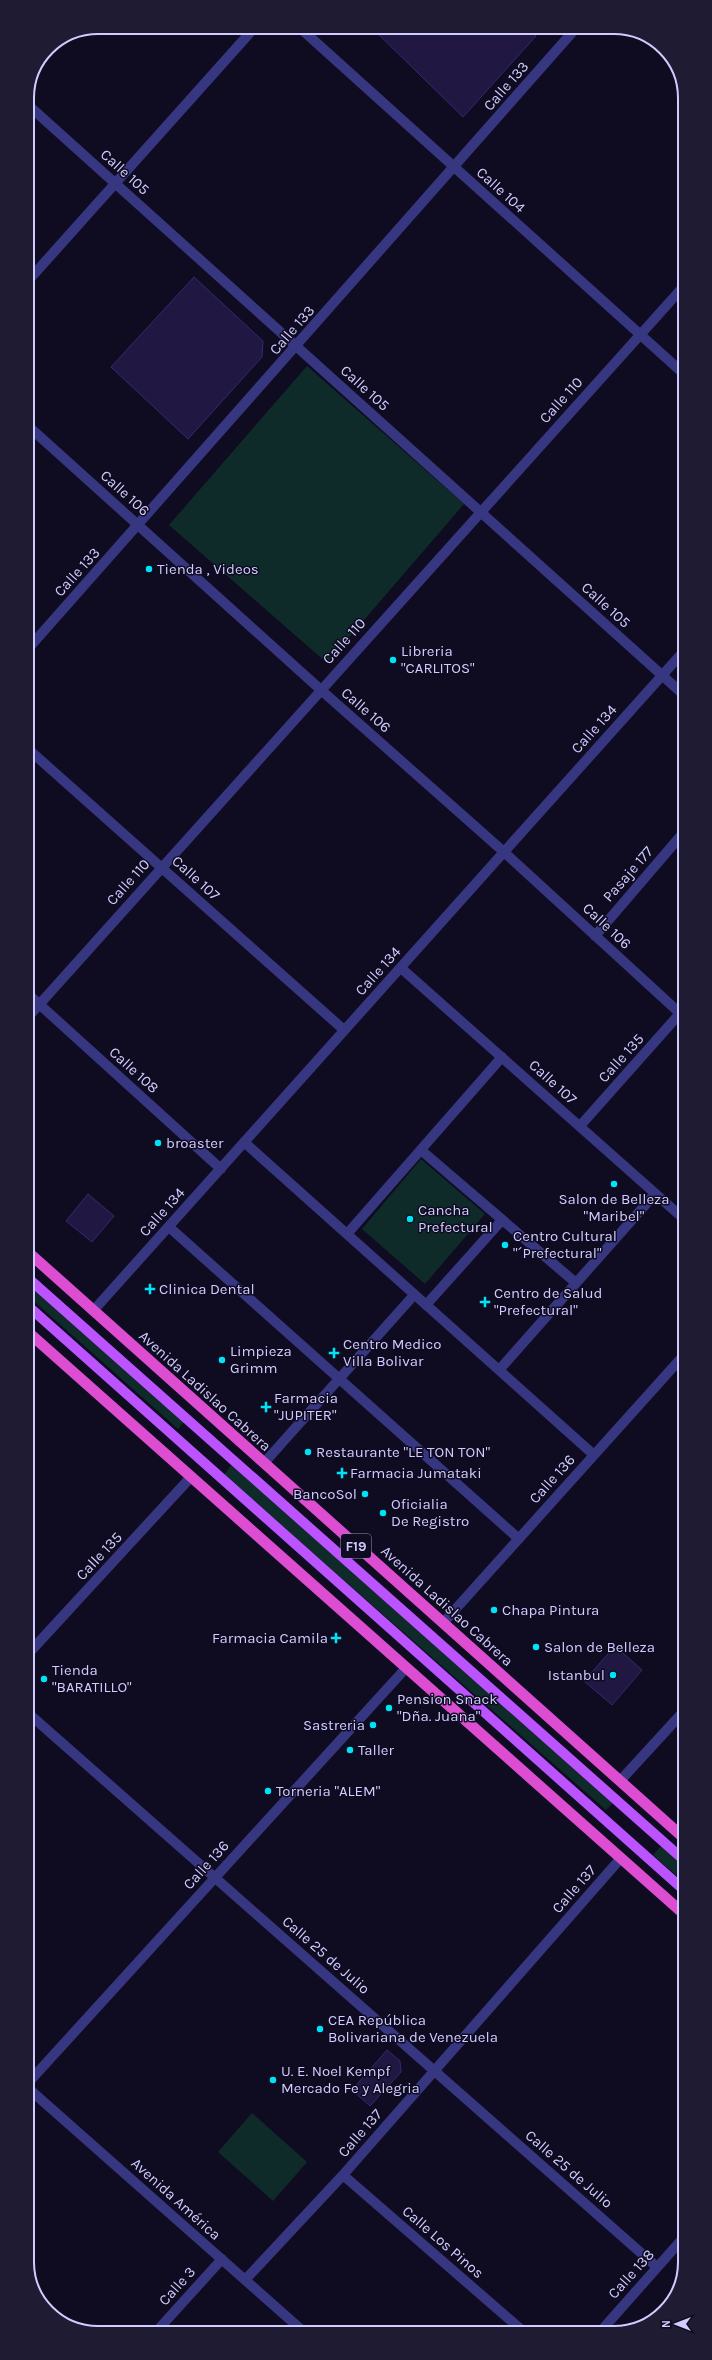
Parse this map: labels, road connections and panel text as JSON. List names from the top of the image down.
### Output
{
  "streets": {
    "highway": ["Avenida Ladislao Cabrera", "F19"],
    "street": [
      "Calle 133",
      "Calle 105",
      "Calle 104",
      "Calle 110",
      "Calle 106",
      "Calle 134",
      "Pasaje 177",
      "Calle 107",
      "Calle 135",
      "Calle 108",
      "Calle 136",
      "Calle 137",
      "Calle 25 de Julio",
      "Avenida América",
      "Calle Los Pinos",
      "Calle 138",
      "Calle 3"
    ]
  },
  "crossings": [
    ["Calle 133", "Calle 105"],
    ["Calle 133", "Calle 104"],
    ["Calle 133", "Calle 106"],
    ["Calle 105", "Calle 110"],
    ["Calle 105", "Calle 134"],
    ["Calle 104", "Calle 110"],
    ["Calle 110", "Calle 106"],
    ["Calle 110", "Calle 107"],
    ["Calle 110", "Calle 108"],
    ["Calle 106", "Calle 134"],
    ["Calle 106", "Pasaje 177"],
    ["Calle 134", "Calle 107"],
    ["Calle 134", "Calle 108"],
    ["Calle 134", "Avenida Ladislao Cabrera"],
    ["Calle 107", "Calle 135"],
    ["Avenida Ladislao Cabrera", "Calle 136"],
    ["Calle 136", "Calle 25 de Julio"],
    ["Calle 137", "Calle 25 de Julio"],
    ["Calle 137", "Avenida América"],
    ["Calle 137", "Calle Los Pinos"],
    ["Calle 25 de Julio", "Calle 138"],
    ["Avenida América", "Calle 3"]
  ],
  "places": {
    "other": [
      "Tienda , Videos",
      "Libreria \"CARLITOS\"",
      "broaster",
      "Salon de Belleza \"Maribel\"",
      "Cancha Prefectural",
      "Centro Cultural \"´Prefectural\"",
      "Limpieza Grimm",
      "Restaurante \"LE TON TON\"",
      "BancoSol",
      "Oficialia De Registro",
      "Chapa Pintura",
      "Salon de Belleza",
      "Istanbul",
      "Tienda \"BARATILLO\"",
      "Pension Snack \"Dña. Juana\"",
      "Sastreria",
      "Taller",
      "Torneria \"ALEM\"",
      "CEA República Bolivariana de Venezuela",
      "U. E. Noel Kempf Mercado Fe y Alegria"
    ],
    "health": [
      "Clinica Dental",
      "Centro de Salud \"Prefectural\"",
      "Centro Medico Villa Bolivar",
      "Farmacia \"JUPITER\"",
      "Farmacia Jumataki",
      "Farmacia Camila"
    ]
  },
  "north": "left"
}
